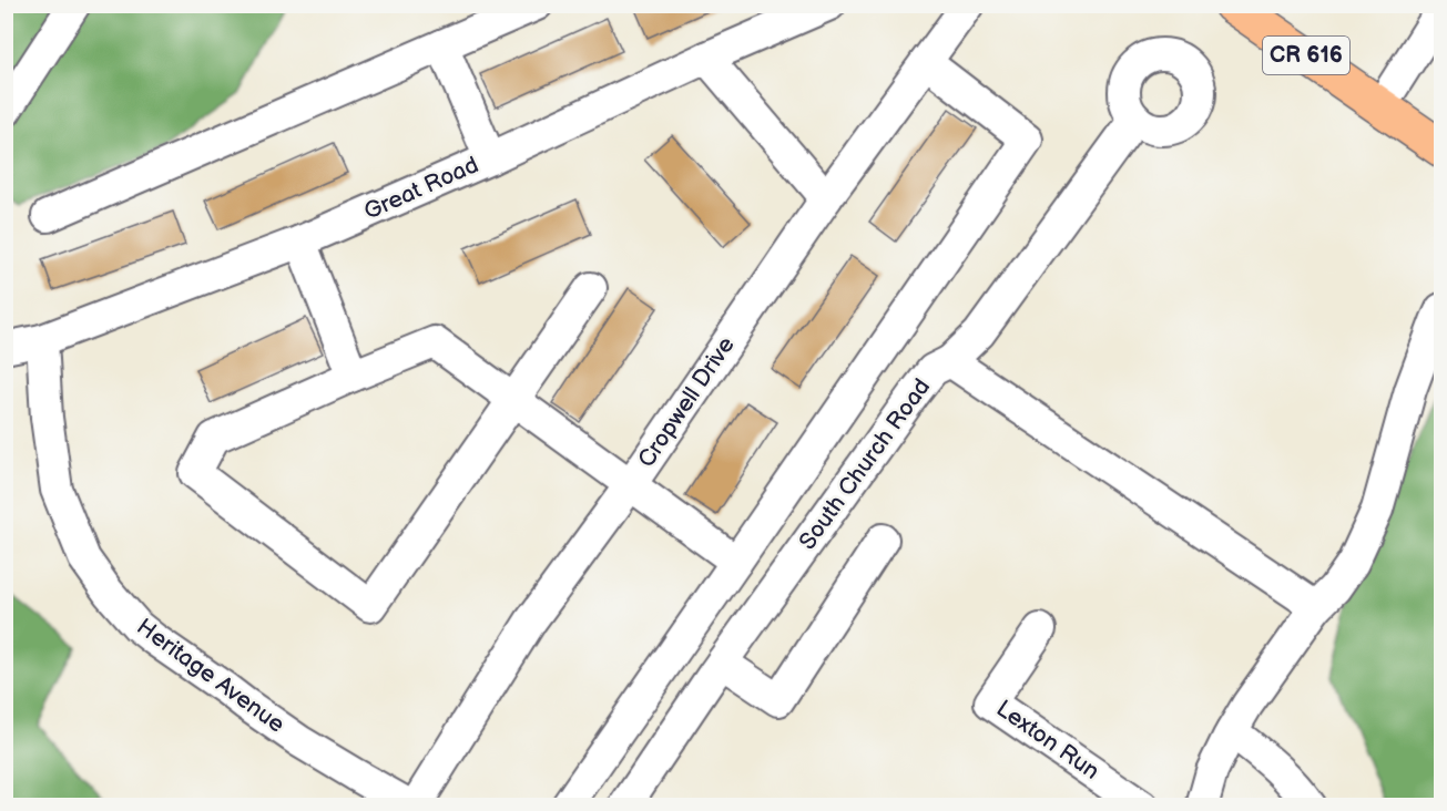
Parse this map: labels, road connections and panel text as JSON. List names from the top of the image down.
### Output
{
  "streets": {
    "main road": ["CR 616"],
    "street": [
      "Great Road",
      "Cropwell Drive",
      "South Church Road",
      "Heritage Avenue",
      "Lexton Run"
    ]
  },
  "crossings": [
    ["Great Road", "Heritage Avenue"],
    ["Cropwell Drive", "Heritage Avenue"]
  ]
}
